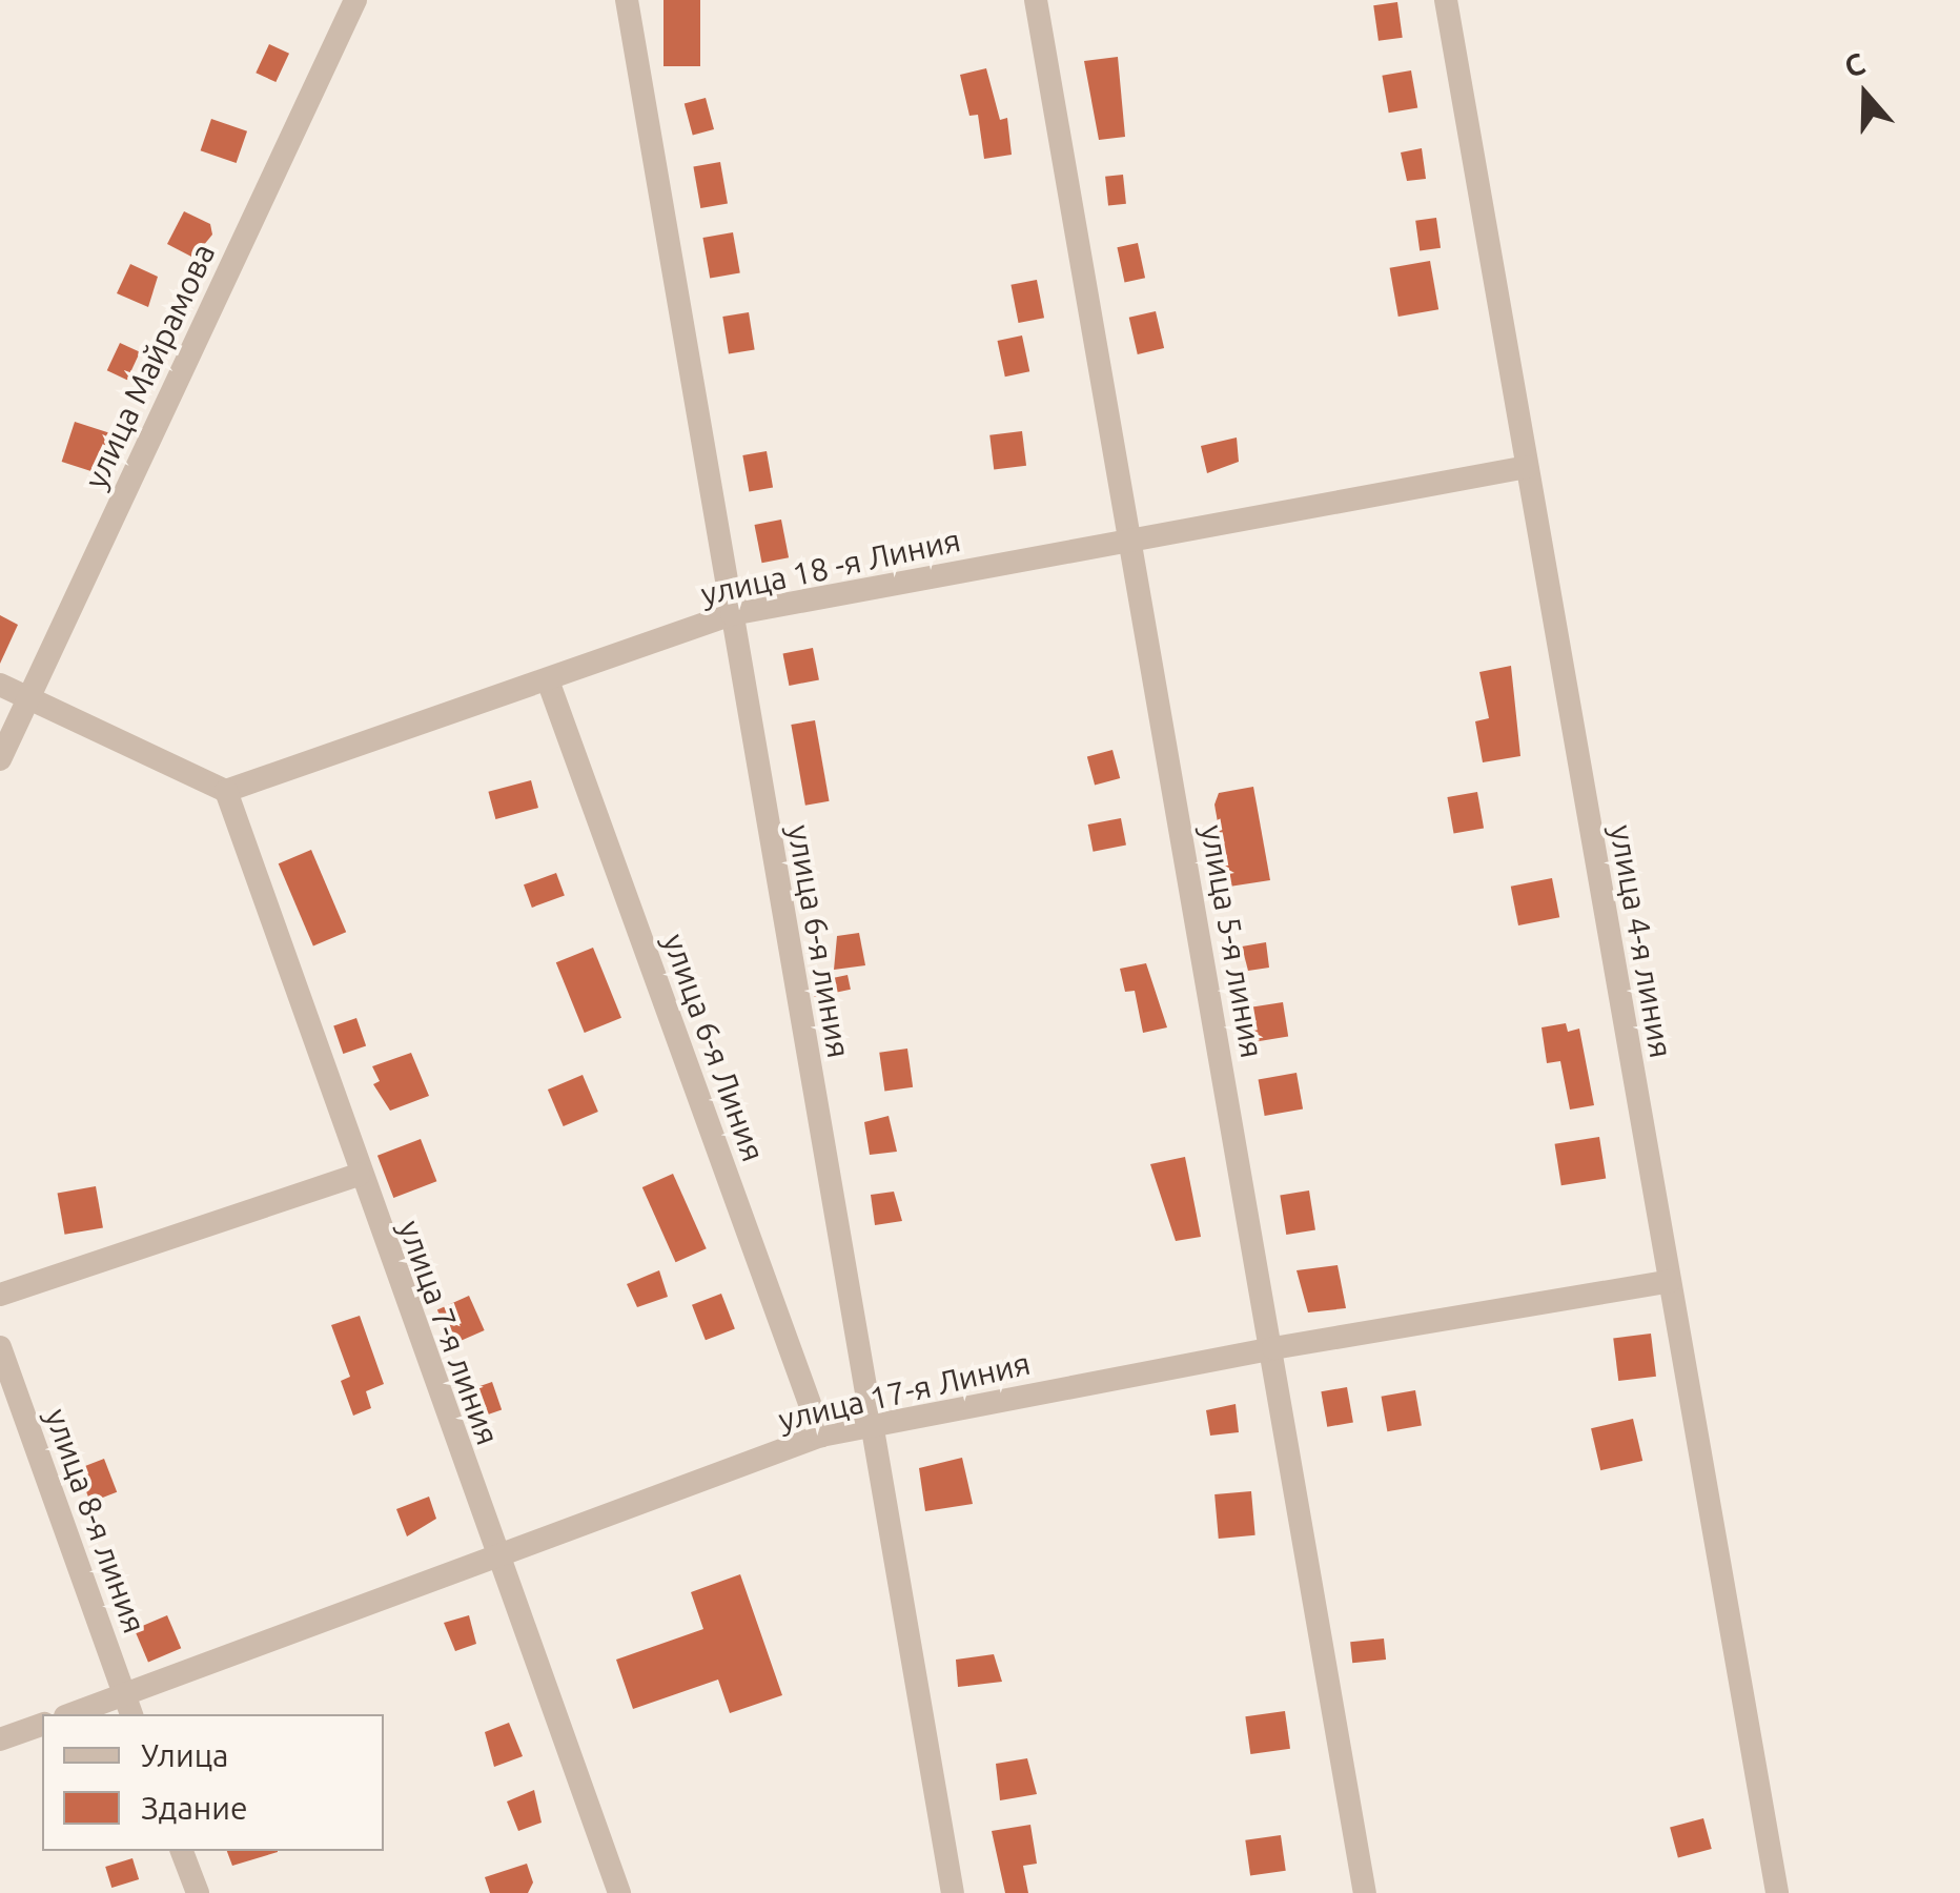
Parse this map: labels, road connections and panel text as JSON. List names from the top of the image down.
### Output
{
  "streets": {
    "street": [
      "улица Майрамова",
      "улица 18 -я Линия",
      "улица 6-я линия",
      "улица 5-я линия",
      "улица 4-я линия",
      "улица 6-я Линия",
      "улица 7-я линия",
      "улица 17-я Линия",
      "улица 8-я линия"
    ]
  },
  "crossings": [
    ["улица 18 -я Линия", "улица 6-я линия"],
    ["улица 18 -я Линия", "улица 5-я линия"],
    ["улица 18 -я Линия", "улица 4-я линия"],
    ["улица 18 -я Линия", "улица 6-я Линия"],
    ["улица 18 -я Линия", "улица 7-я линия"],
    ["улица 6-я линия", "улица 17-я Линия"],
    ["улица 5-я линия", "улица 17-я Линия"],
    ["улица 4-я линия", "улица 17-я Линия"],
    ["улица 6-я Линия", "улица 17-я Линия"],
    ["улица 7-я линия", "улица 17-я Линия"],
    ["улица 17-я Линия", "улица 8-я линия"]
  ],
  "legend": ["Улица", "Здание"],
  "north": "top"
}
